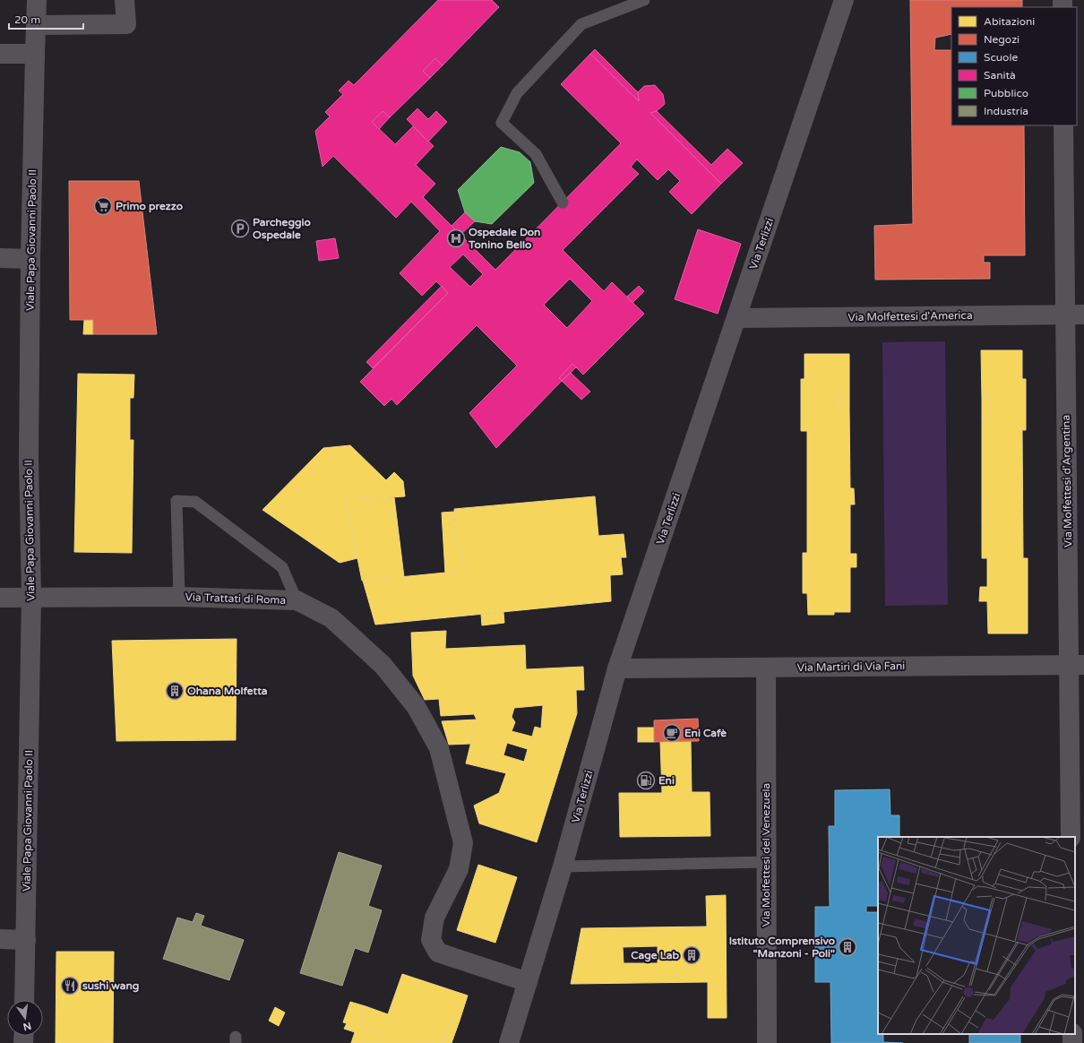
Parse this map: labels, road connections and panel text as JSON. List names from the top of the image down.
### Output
{
  "streets": {
    "street": [
      "Viale Papa Giovanni Paolo II",
      "Via Terlizzi",
      "Via Molfettesi d'America",
      "Via Molfettesi d'Argentina",
      "Via Trattati di Roma",
      "Via Martiri di Via Fani",
      "Via Molfettesi del Venezuela"
    ]
  },
  "crossings": [
    ["Viale Papa Giovanni Paolo II", "Via Trattati di Roma"],
    ["Via Terlizzi", "Via Molfettesi d'America"],
    ["Via Terlizzi", "Via Trattati di Roma"],
    ["Via Terlizzi", "Via Martiri di Via Fani"],
    ["Via Molfettesi d'America", "Via Molfettesi d'Argentina"],
    ["Via Molfettesi d'Argentina", "Via Martiri di Via Fani"],
    ["Via Martiri di Via Fani", "Via Molfettesi del Venezuela"]
  ],
  "places": {
    "supermarket": ["Primo prezzo"],
    "parking": ["Parcheggio Ospedale"],
    "hospital": ["Ospedale Don Tonino Bello"],
    "building": ["Ohana Molfetta", "Istituto Comprensivo \"Manzoni - Poli\"", "Cage Lab"],
    "cafe": ["Eni Cafè"],
    "fuel station": ["Eni"],
    "restaurant": ["sushi wang"]
  },
  "legend": [
    "Abitazioni",
    "Negozi",
    "Scuole",
    "Sanità",
    "Pubblico",
    "Industria"
  ],
  "scale_bar": "20 m",
  "north": "bottom"
}
